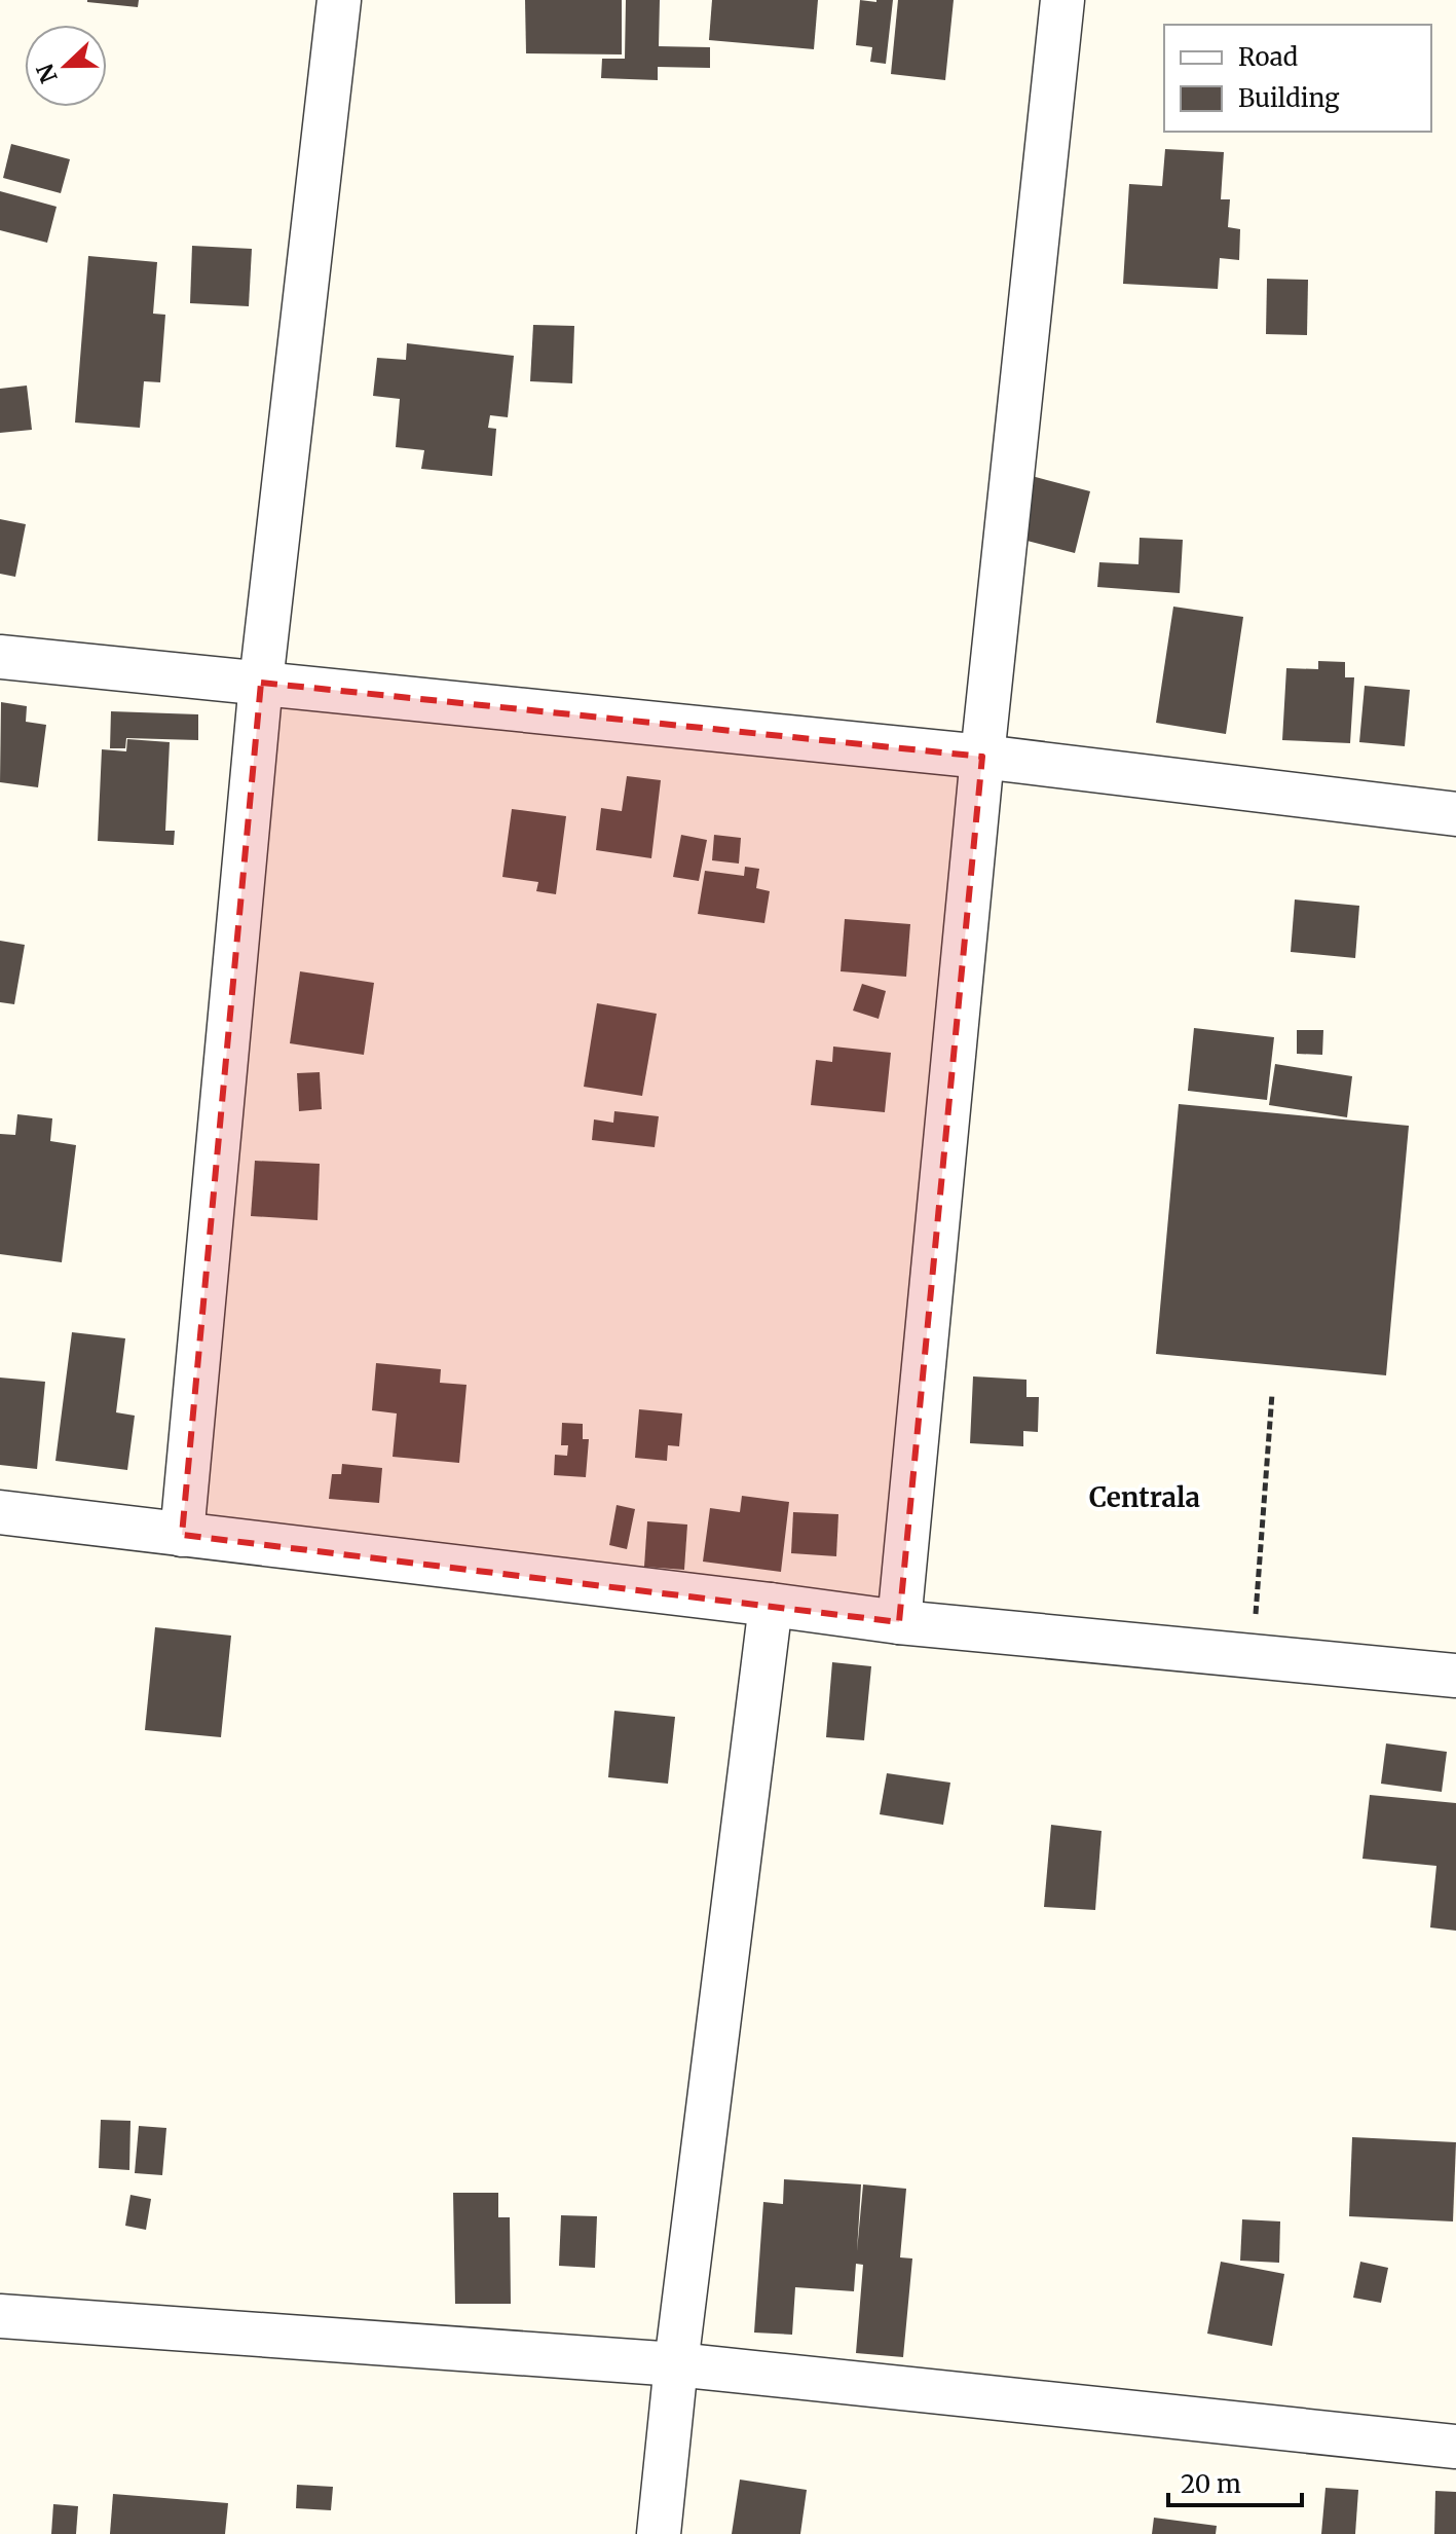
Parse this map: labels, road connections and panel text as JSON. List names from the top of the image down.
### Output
{
  "districts": ["Centrala"],
  "legend": ["Road", "Building"],
  "scale_bar": "20 m",
  "north": "left"
}
